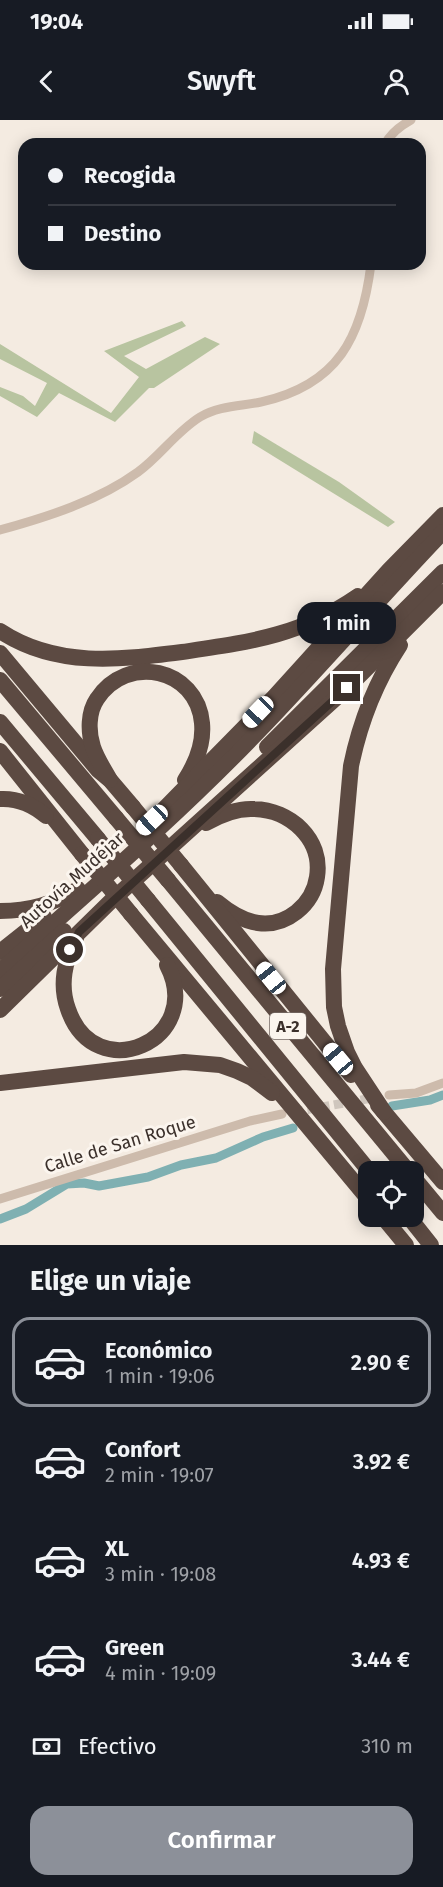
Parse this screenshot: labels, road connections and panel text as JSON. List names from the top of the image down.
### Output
{
  "streets": {
    "highway": ["Autovía Mudéjar", "A-2"],
    "street": ["Calle de San Roque"]
  },
  "page": {
    "status": "19:04",
    "header": "Swyft",
    "banner": ["Recogida", "Destino"],
    "bubble": "1 min",
    "heading": "Elige un viaje",
    "list": [
      {
        "name": "Económico",
        "note": "1 min · 19:06",
        "value": "2.90 €"
      },
      {
        "name": "Confort",
        "note": "2 min · 19:07",
        "value": "3.92 €"
      },
      {
        "name": "XL",
        "note": "3 min · 19:08",
        "value": "4.93 €"
      },
      {
        "name": "Green",
        "note": "4 min · 19:09",
        "value": "3.44 €"
      }
    ],
    "pay": ["Efectivo", "310 m"],
    "buttons": "Confirmar"
  }
}
